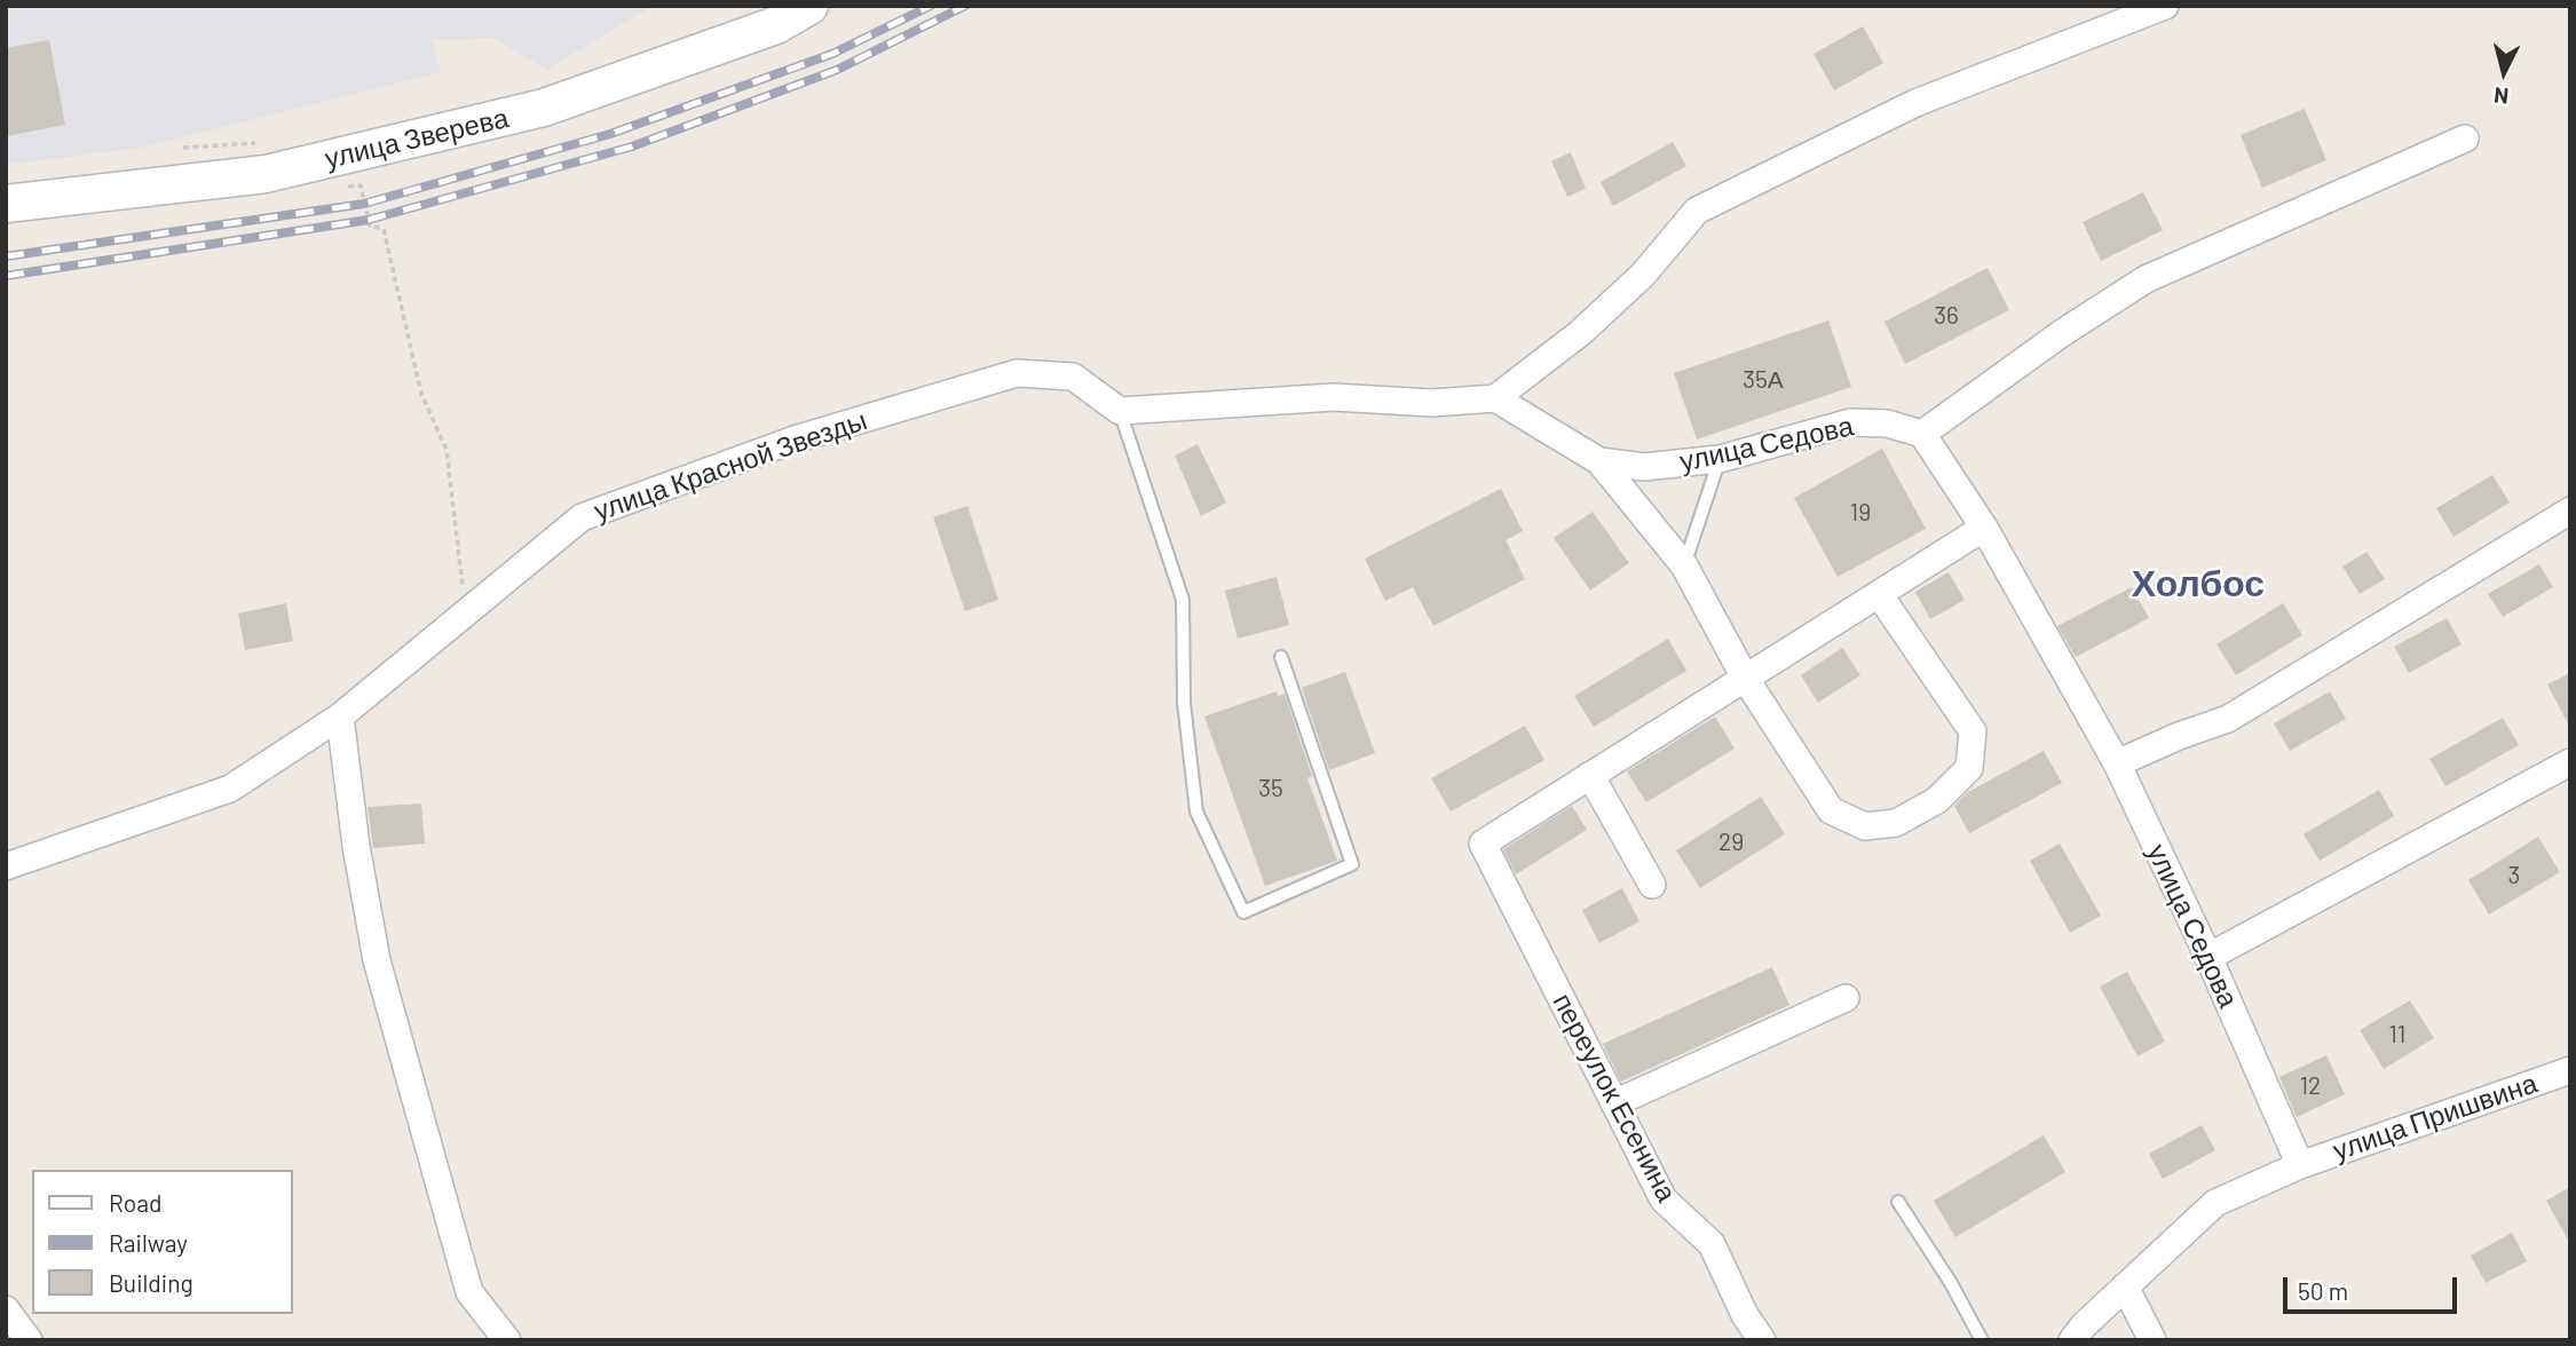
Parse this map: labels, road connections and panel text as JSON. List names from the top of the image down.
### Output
{
  "streets": {
    "main road": ["улица Зверева"],
    "street": [
      "улица Седова",
      "улица Красной Звезды",
      "переулок Есенина",
      "улица Пришвина"
    ]
  },
  "crossings": [
    ["улица Седова", "улица Пришвина"]
  ],
  "districts": ["Холбос"],
  "house_numbers": [
    "36",
    "35А",
    "19",
    "35",
    "29",
    "3",
    "11",
    "12"
  ],
  "legend": ["Road", "Railway", "Building"],
  "scale_bar": "50 m",
  "north": "bottom"
}
